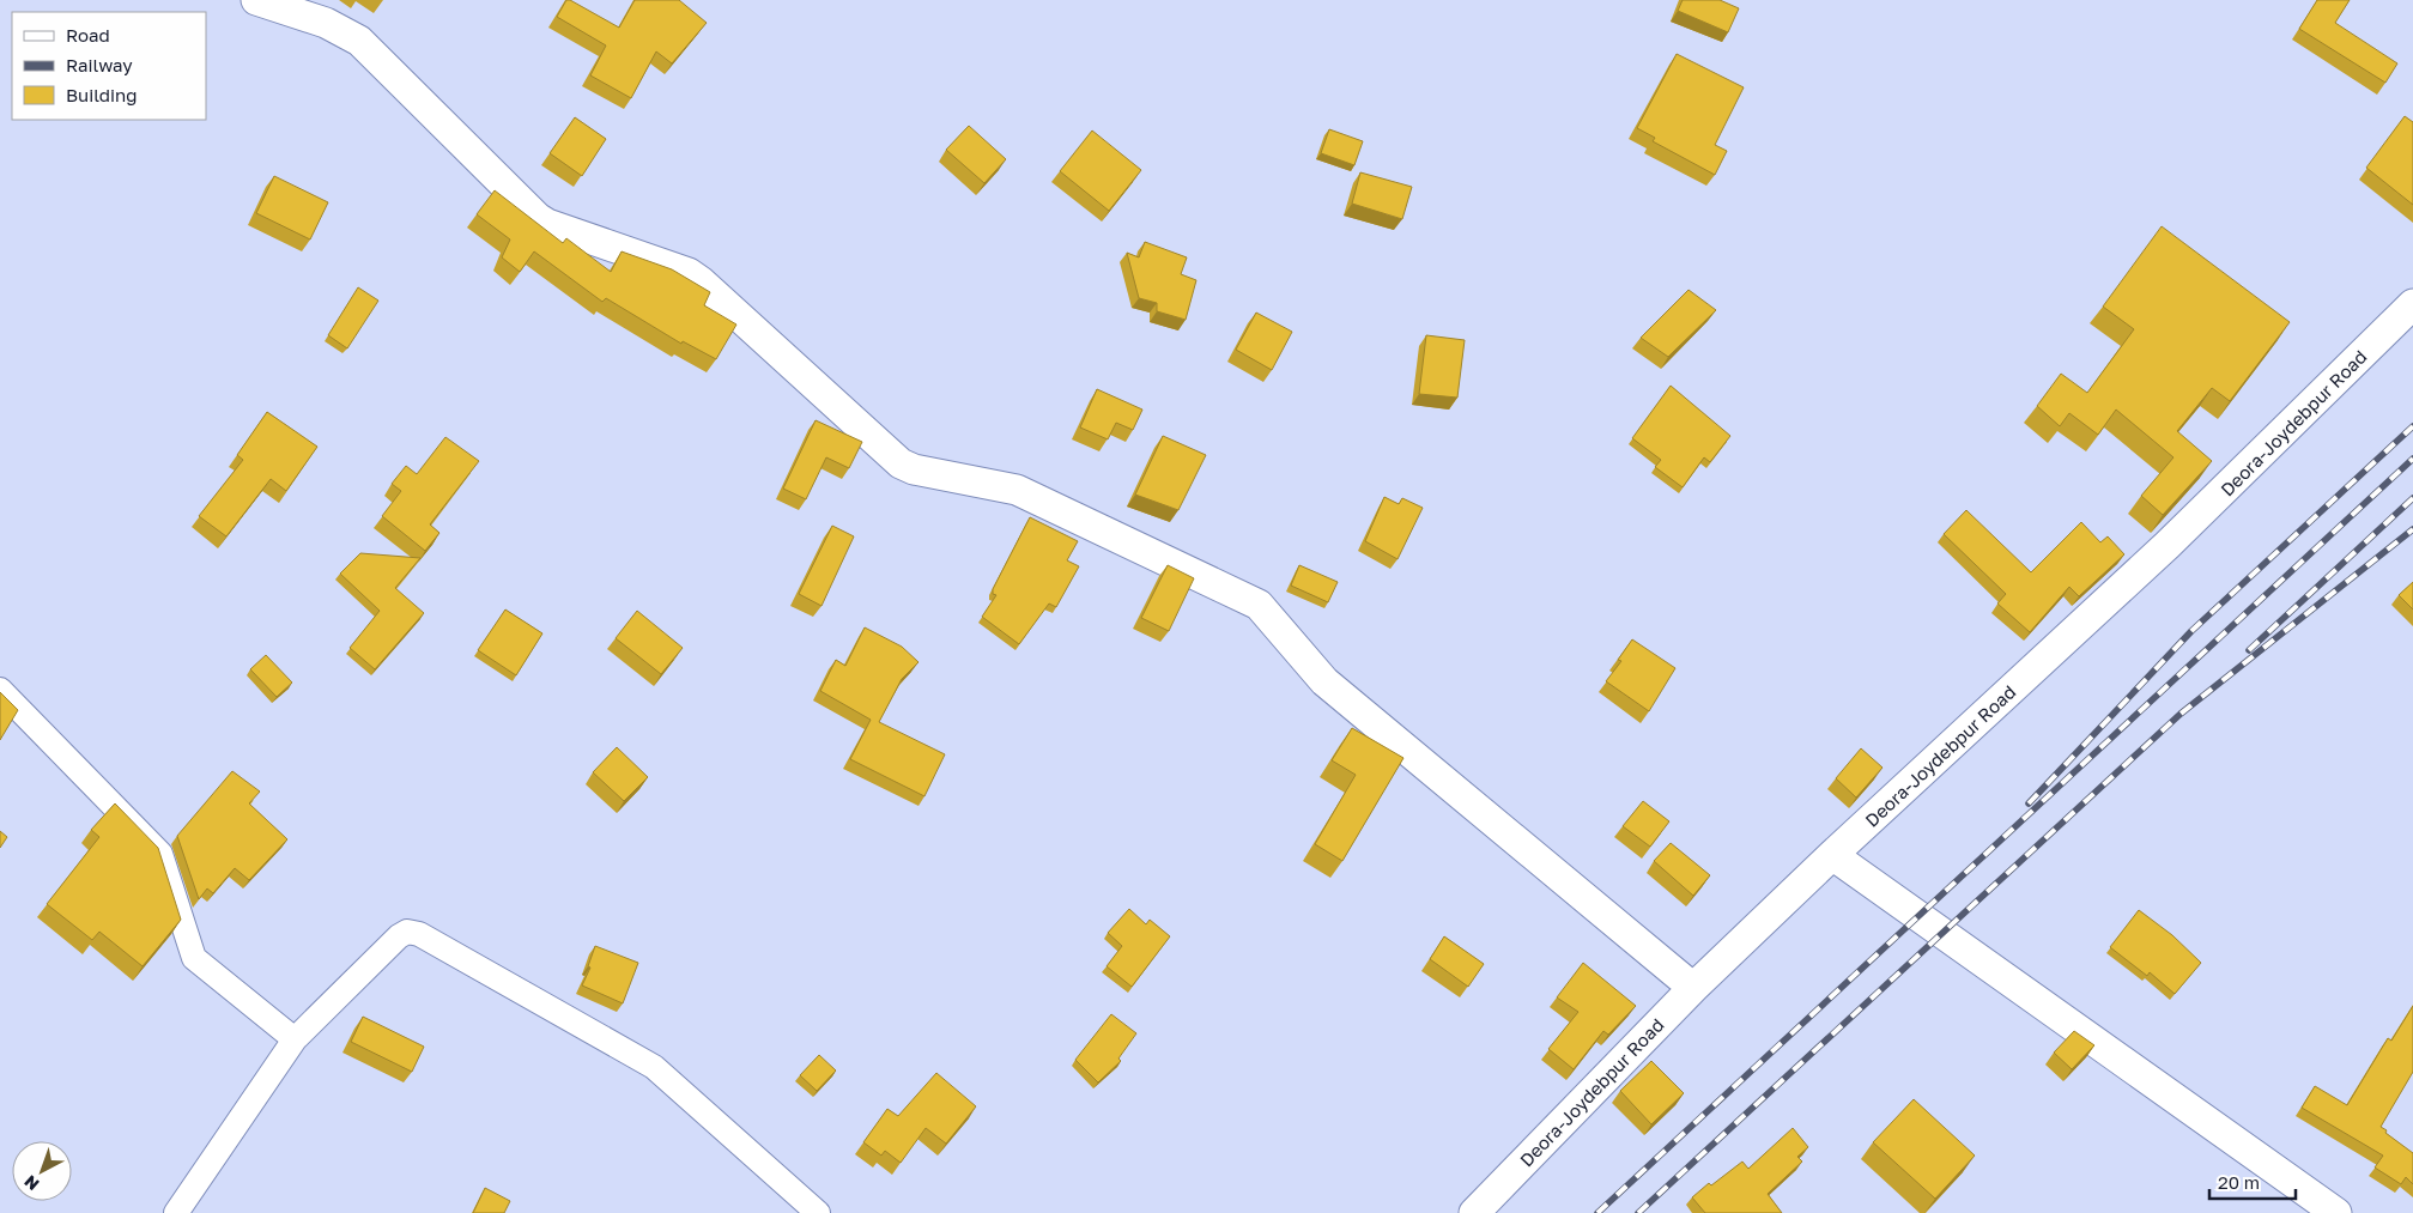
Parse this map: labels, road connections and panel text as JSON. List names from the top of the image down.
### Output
{
  "streets": {
    "street": ["Deora-Joydebpur Road"]
  },
  "legend": ["Road", "Railway", "Building"],
  "scale_bar": "20 m",
  "north": "bottom left"
}
